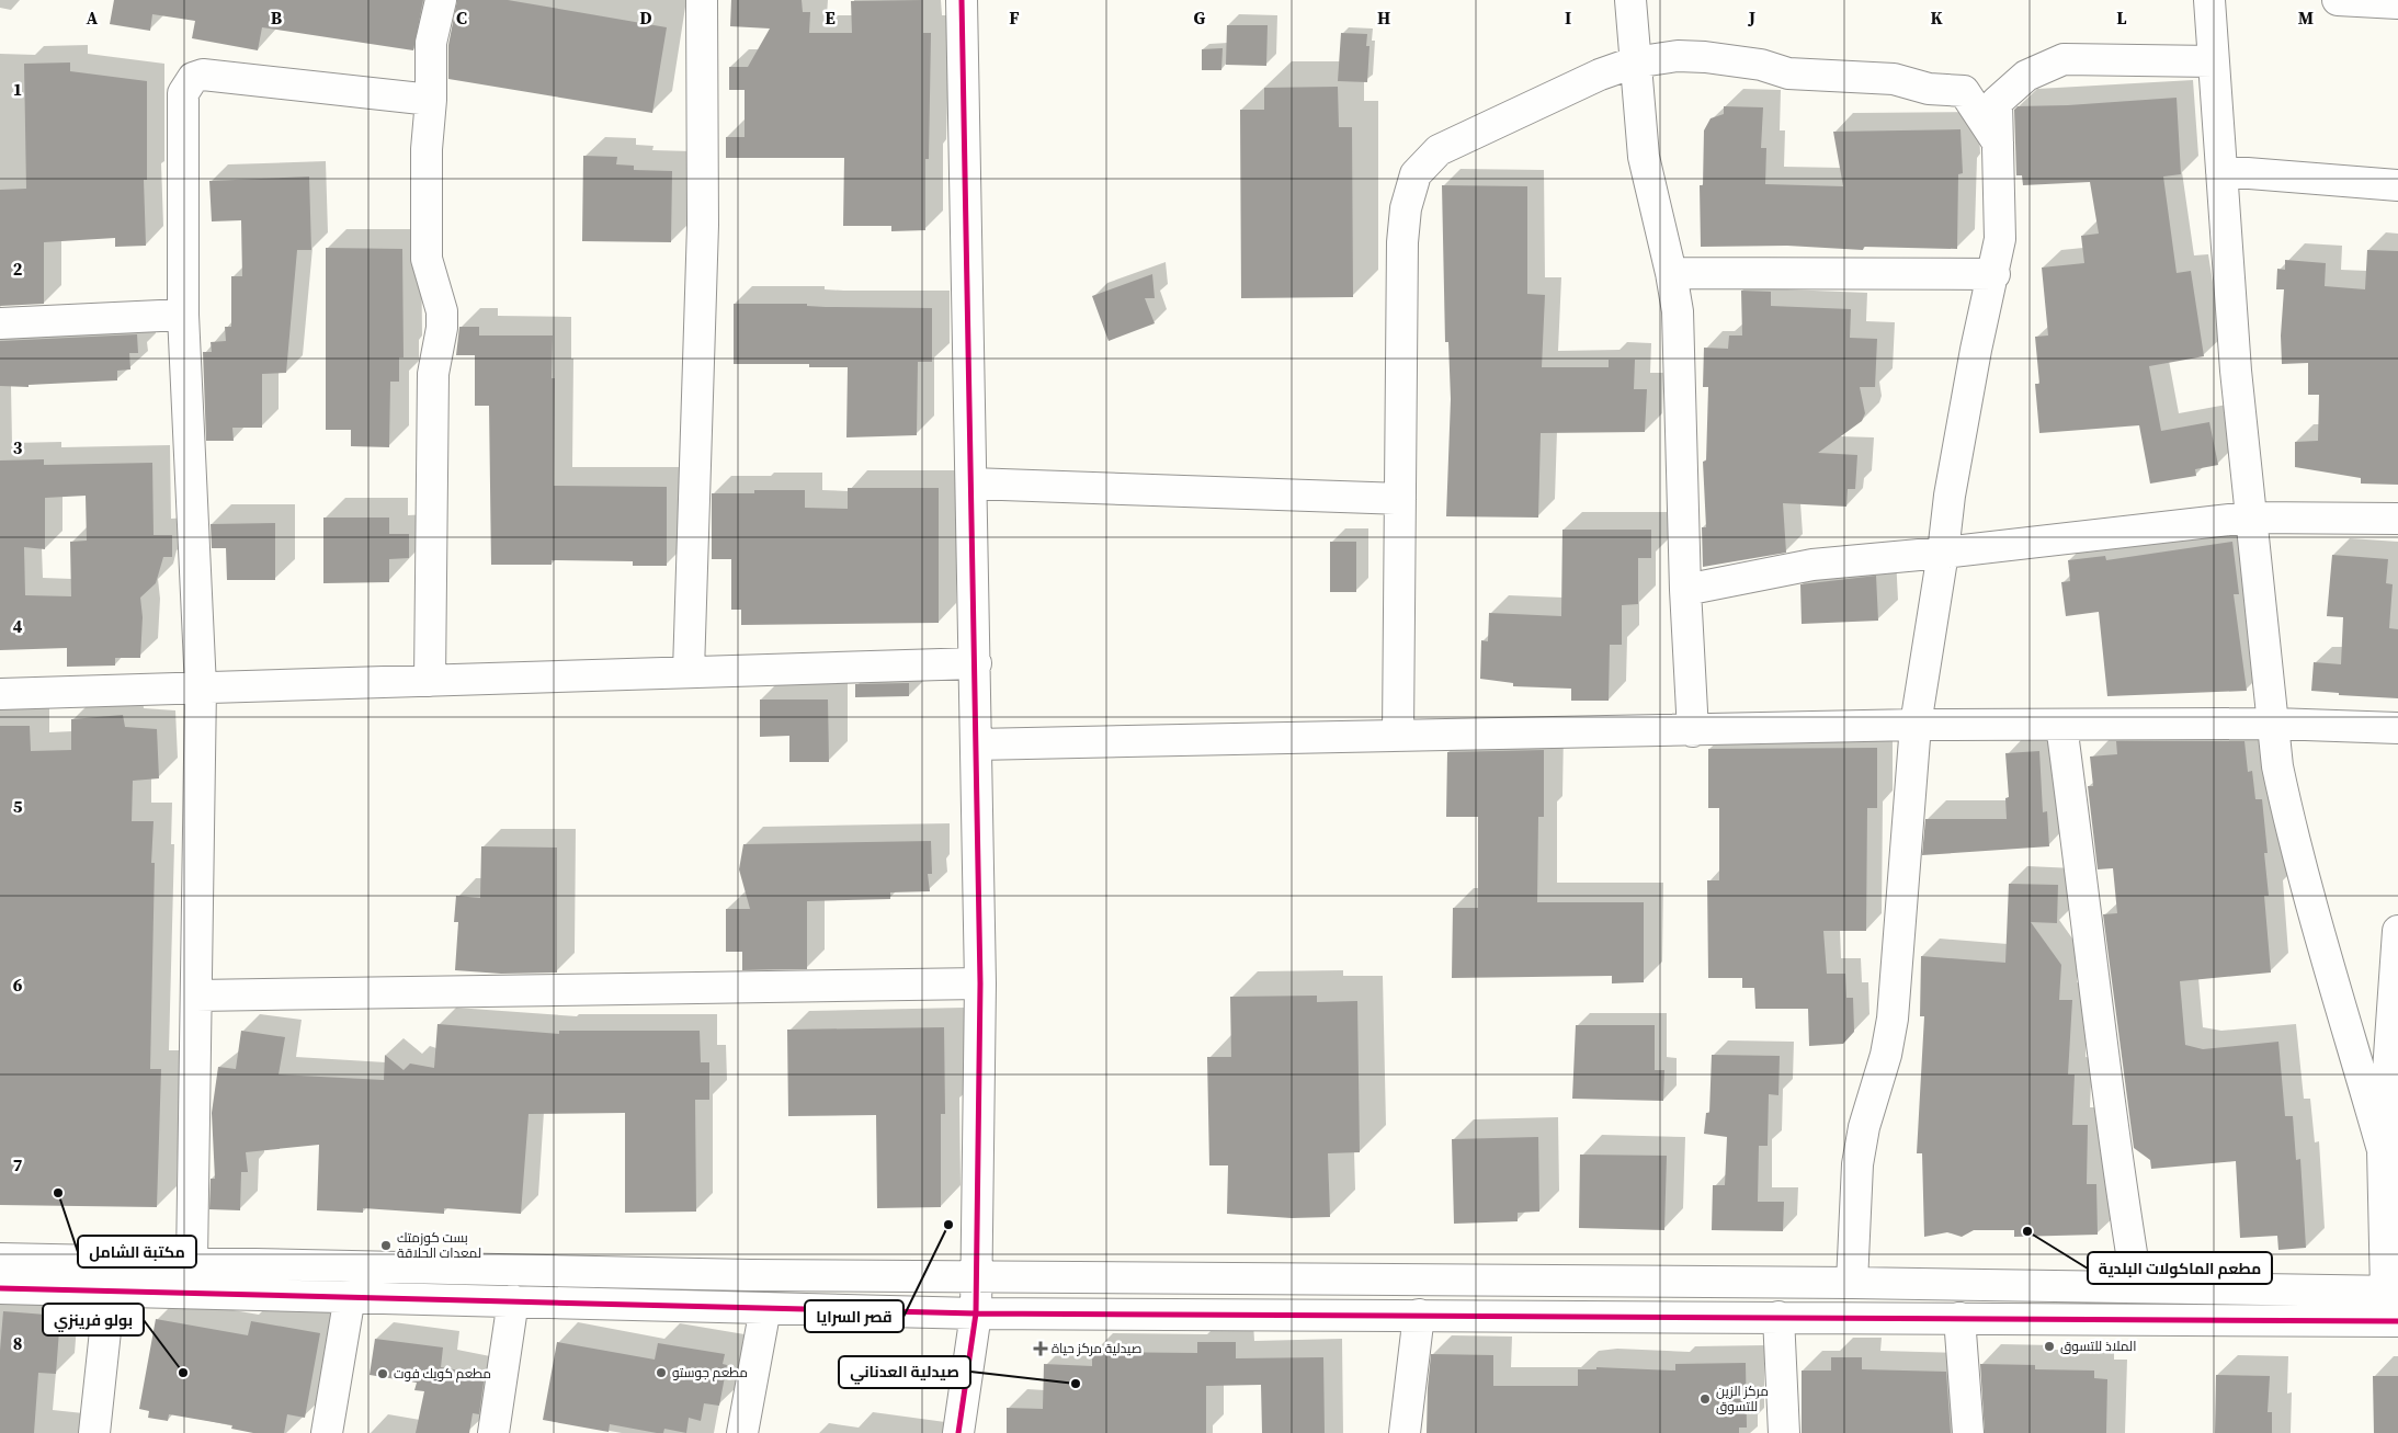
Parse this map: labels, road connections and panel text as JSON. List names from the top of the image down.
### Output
{
  "places": {
    "other": [
      "مكتبة الشامل",
      "قصر السرايا",
      "مطعم الماكولات البلدية",
      "بست كوزمتك لمعدات الحلاقة",
      "الملاذ للتسوق",
      "بولو فرينزي",
      "مطعم جوستو",
      "مطعم كويك فوت",
      "صيدلية العدناني",
      "مركز الزين للتسوق"
    ],
    "health": ["صيدلية مركز حياة"]
  },
  "grid": {
    "columns": [
      "A",
      "B",
      "C",
      "D",
      "E",
      "F",
      "G",
      "H",
      "I",
      "J",
      "K",
      "L",
      "M"
    ],
    "rows": [
      "1",
      "2",
      "3",
      "4",
      "5",
      "6",
      "7",
      "8"
    ]
  }
}
